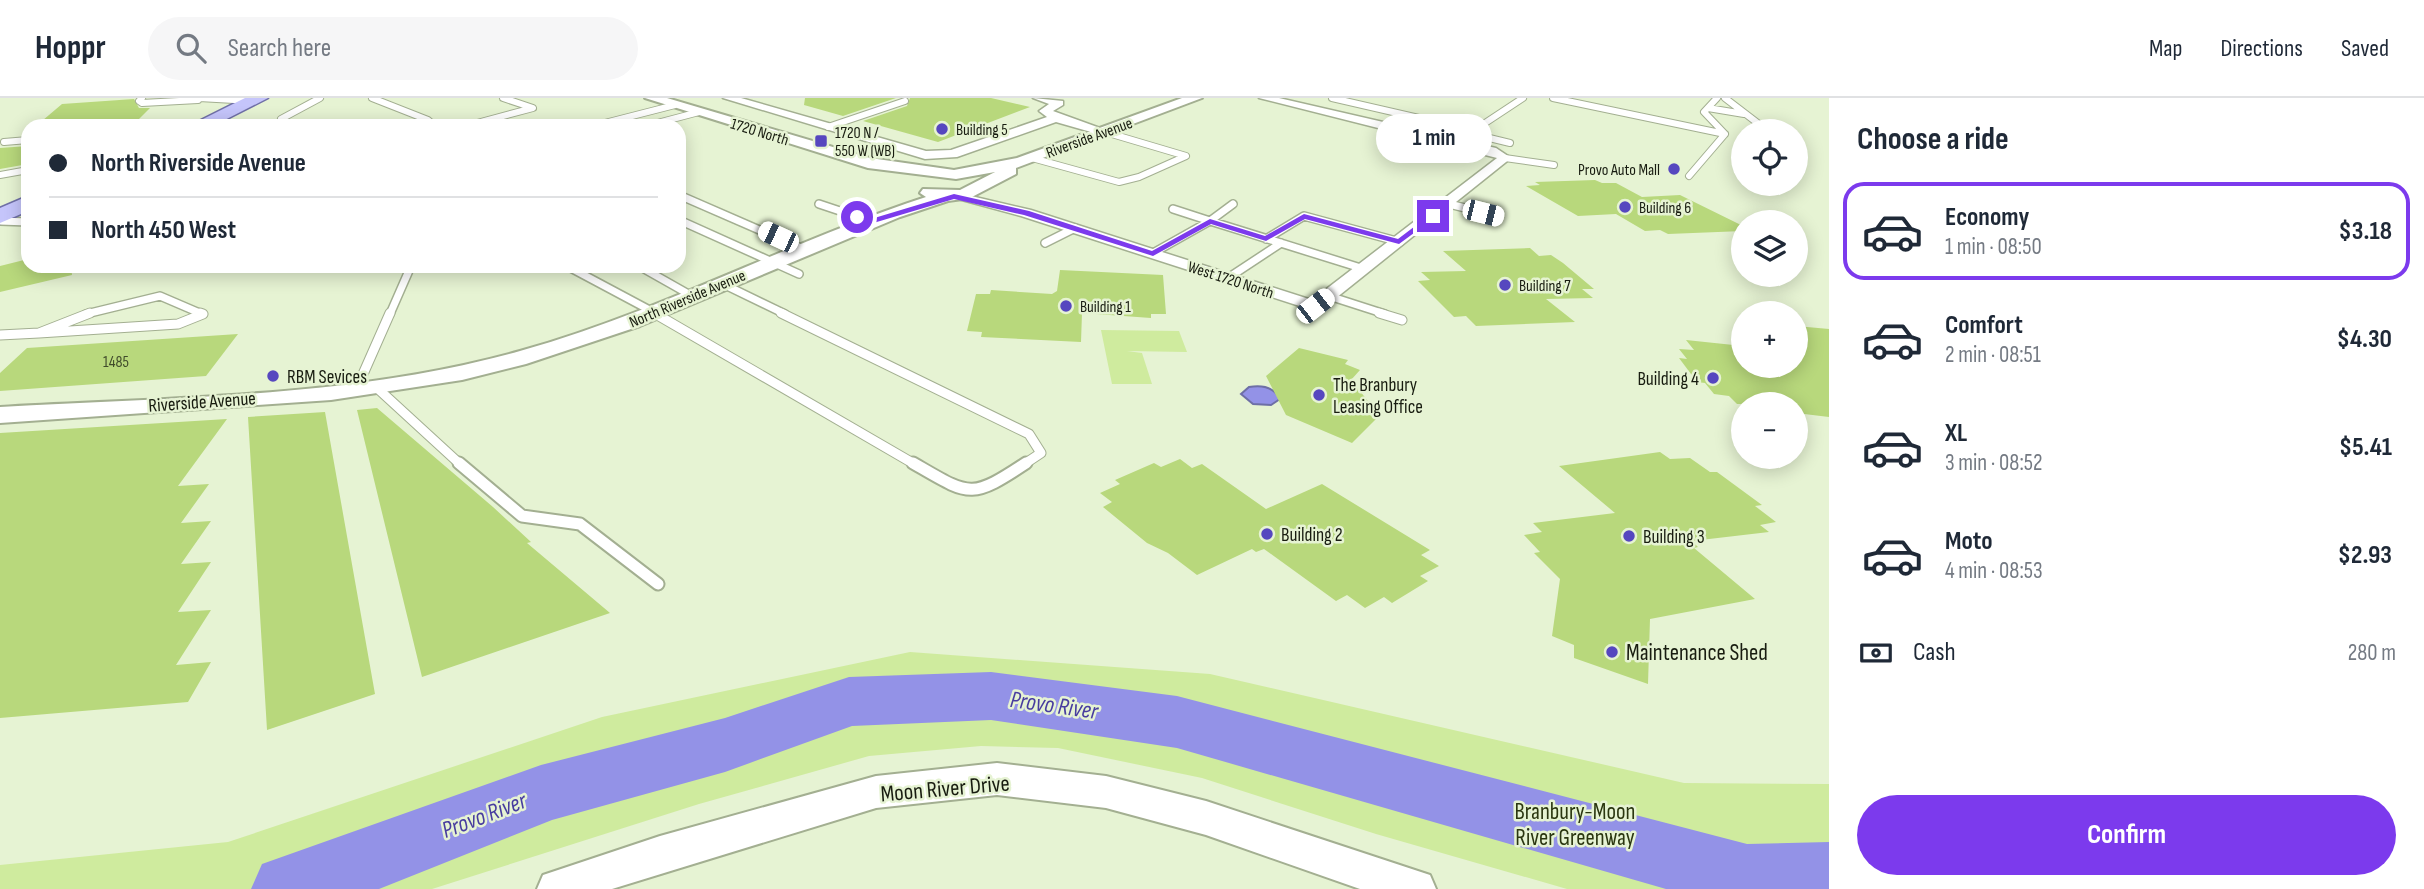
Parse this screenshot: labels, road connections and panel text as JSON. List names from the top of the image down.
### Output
{
  "streets": {
    "street": [
      "1720 North",
      "Riverside Avenue",
      "West 1720 North",
      "North Riverside Avenue",
      "Moon River Drive"
    ]
  },
  "crossings": [
    ["1720 North", "Riverside Avenue"],
    ["1720 North", "West 1720 North"],
    ["1720 North", "North Riverside Avenue"],
    ["Riverside Avenue", "West 1720 North"],
    ["Riverside Avenue", "North Riverside Avenue"],
    ["West 1720 North", "North Riverside Avenue"]
  ],
  "water": ["Provo River"],
  "parks": ["Branbury-Moon River Greenway"],
  "places": {
    "other": [
      "Building 5",
      "Provo Auto Mall",
      "Building 6",
      "Building 7",
      "Building 1",
      "RBM Sevices",
      "Building 4",
      "The Branbury Leasing Office",
      "Building 2",
      "Building 3",
      "Maintenance Shed"
    ],
    "transit": ["1720 N / 550 W (WB)"]
  },
  "house_numbers": ["1485"],
  "page": {
    "header": "Hoppr",
    "search": "Search here",
    "nav": ["Map", "Directions", "Saved"],
    "heading": "Choose a ride",
    "bubble": "1 min",
    "map_buttons": ["+", "−"],
    "banner": ["North Riverside Avenue", "North 450 West"],
    "list": [
      {
        "name": "Economy",
        "note": "1 min · 08:50",
        "value": "$3.18"
      },
      {
        "name": "Comfort",
        "note": "2 min · 08:51",
        "value": "$4.30"
      },
      {
        "name": "XL",
        "note": "3 min · 08:52",
        "value": "$5.41"
      },
      {
        "name": "Moto",
        "note": "4 min · 08:53",
        "value": "$2.93"
      }
    ],
    "pay": ["Cash", "280 m"],
    "buttons": "Confirm"
  }
}
